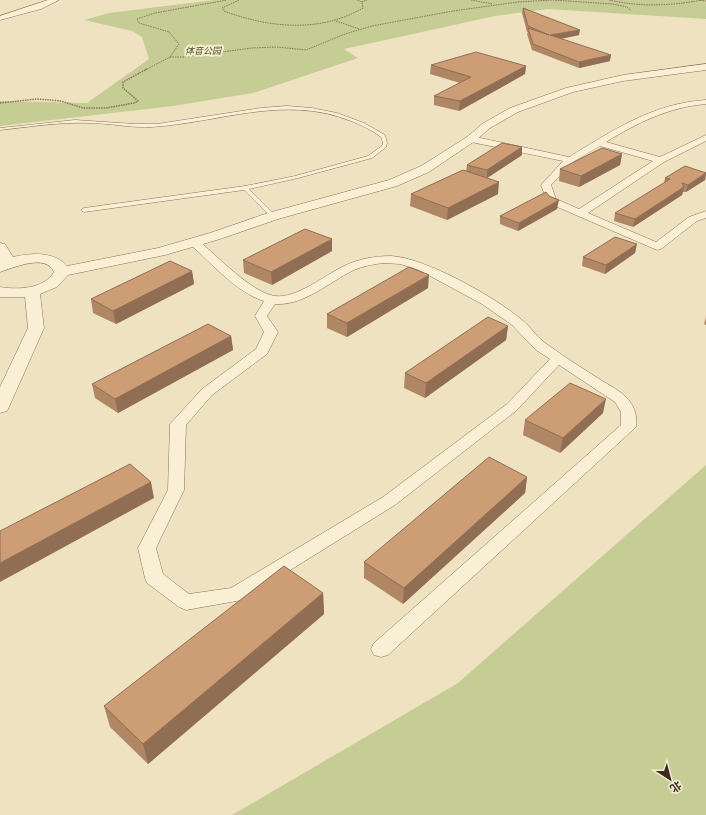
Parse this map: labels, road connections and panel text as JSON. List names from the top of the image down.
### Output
{
  "parks": ["体音公园"],
  "north": "bottom right"
}
